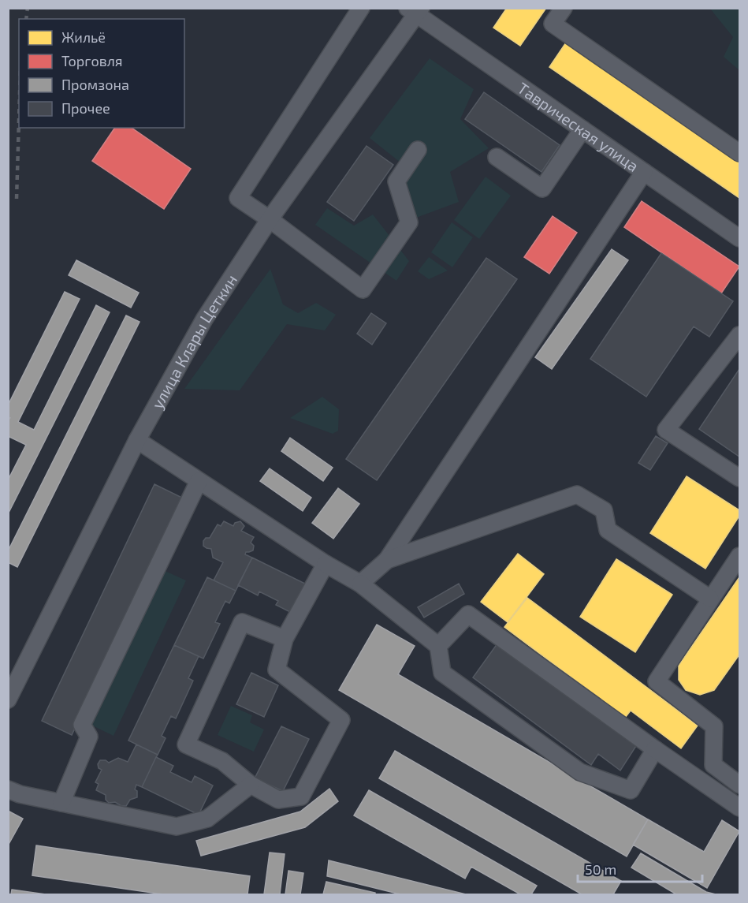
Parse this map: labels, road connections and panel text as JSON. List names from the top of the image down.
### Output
{
  "streets": {
    "street": ["Таврическая улица", "улица Клары Цеткин"]
  },
  "crossings": [
    ["Таврическая улица", "улица Клары Цеткин"]
  ],
  "legend": [
    "Жильё",
    "Торговля",
    "Промзона",
    "Прочее"
  ],
  "scale_bar": "50 m"
}
